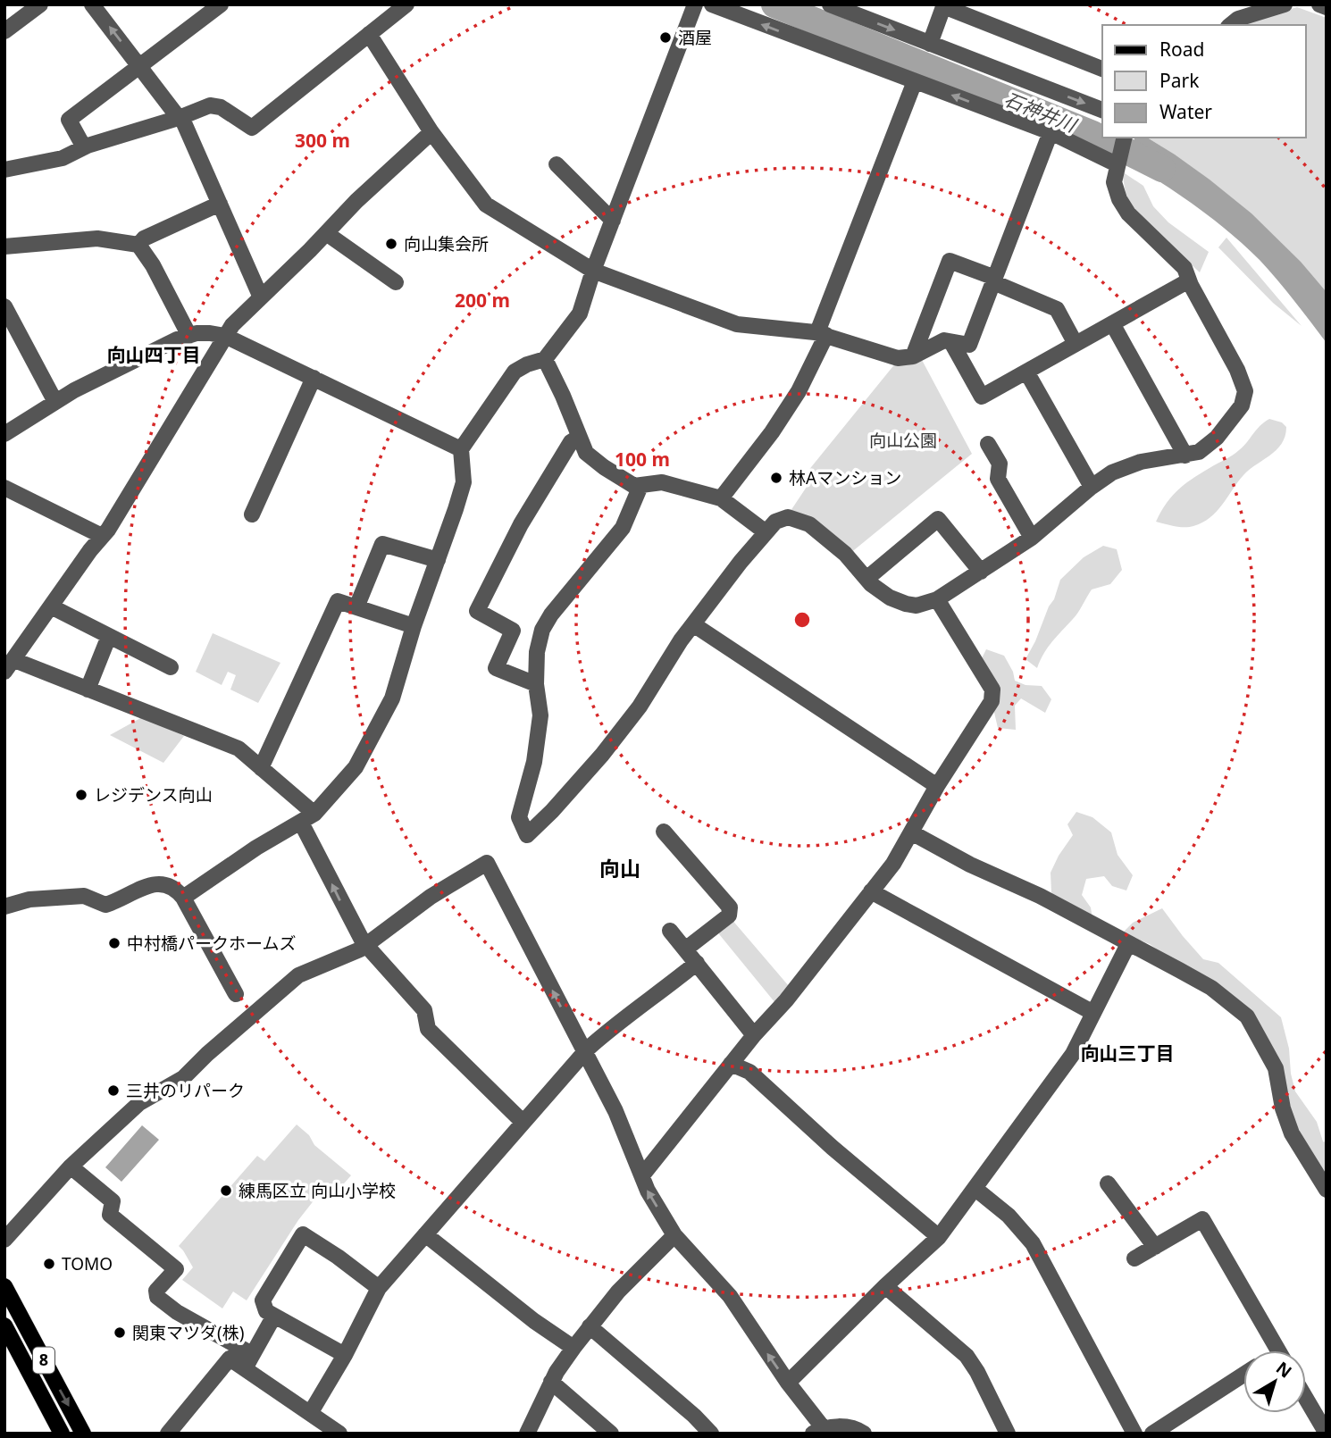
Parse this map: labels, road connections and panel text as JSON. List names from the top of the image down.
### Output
{
  "streets": {
    "main road": ["8"]
  },
  "districts": ["向山四丁目", "向山", "向山三丁目"],
  "water": ["石神井川"],
  "parks": ["向山公園"],
  "places": [
    "酒屋",
    "向山集会所",
    "林Aマンション",
    "レジデンス向山",
    "中村橋パークホームズ",
    "三井のリパーク",
    "練馬区立 向山小学校",
    "TOMO",
    "関東マツダ(株)"
  ],
  "legend": ["Road", "Park", "Water"],
  "north": "top right",
  "rings": ["300 m", "200 m", "100 m"]
}
